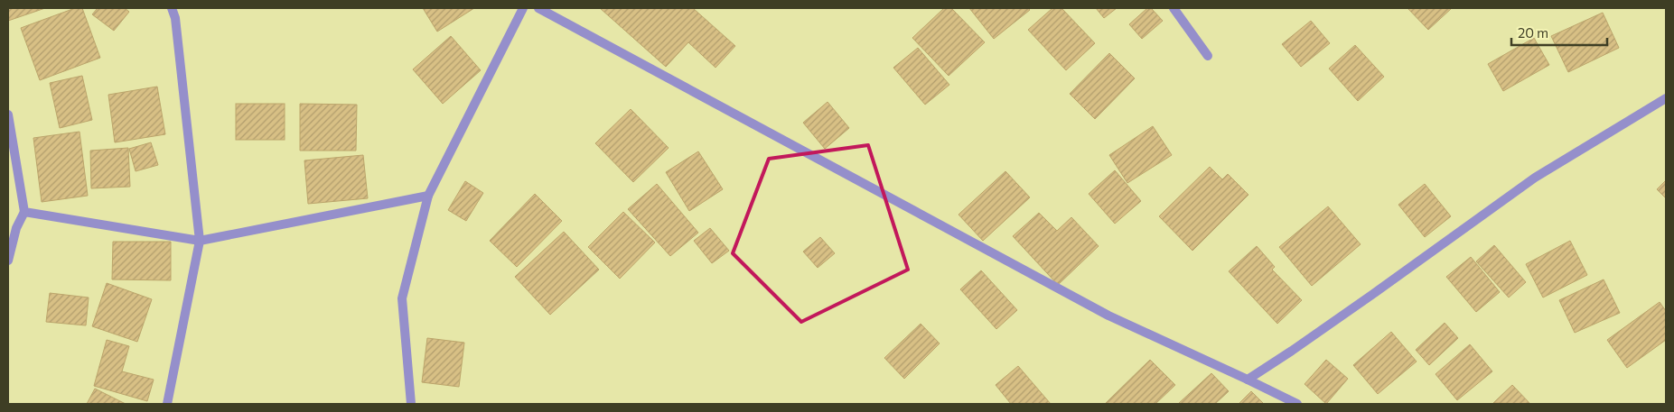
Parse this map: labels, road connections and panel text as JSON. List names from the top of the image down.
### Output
{
  "scale_bar": "20 m"
}
